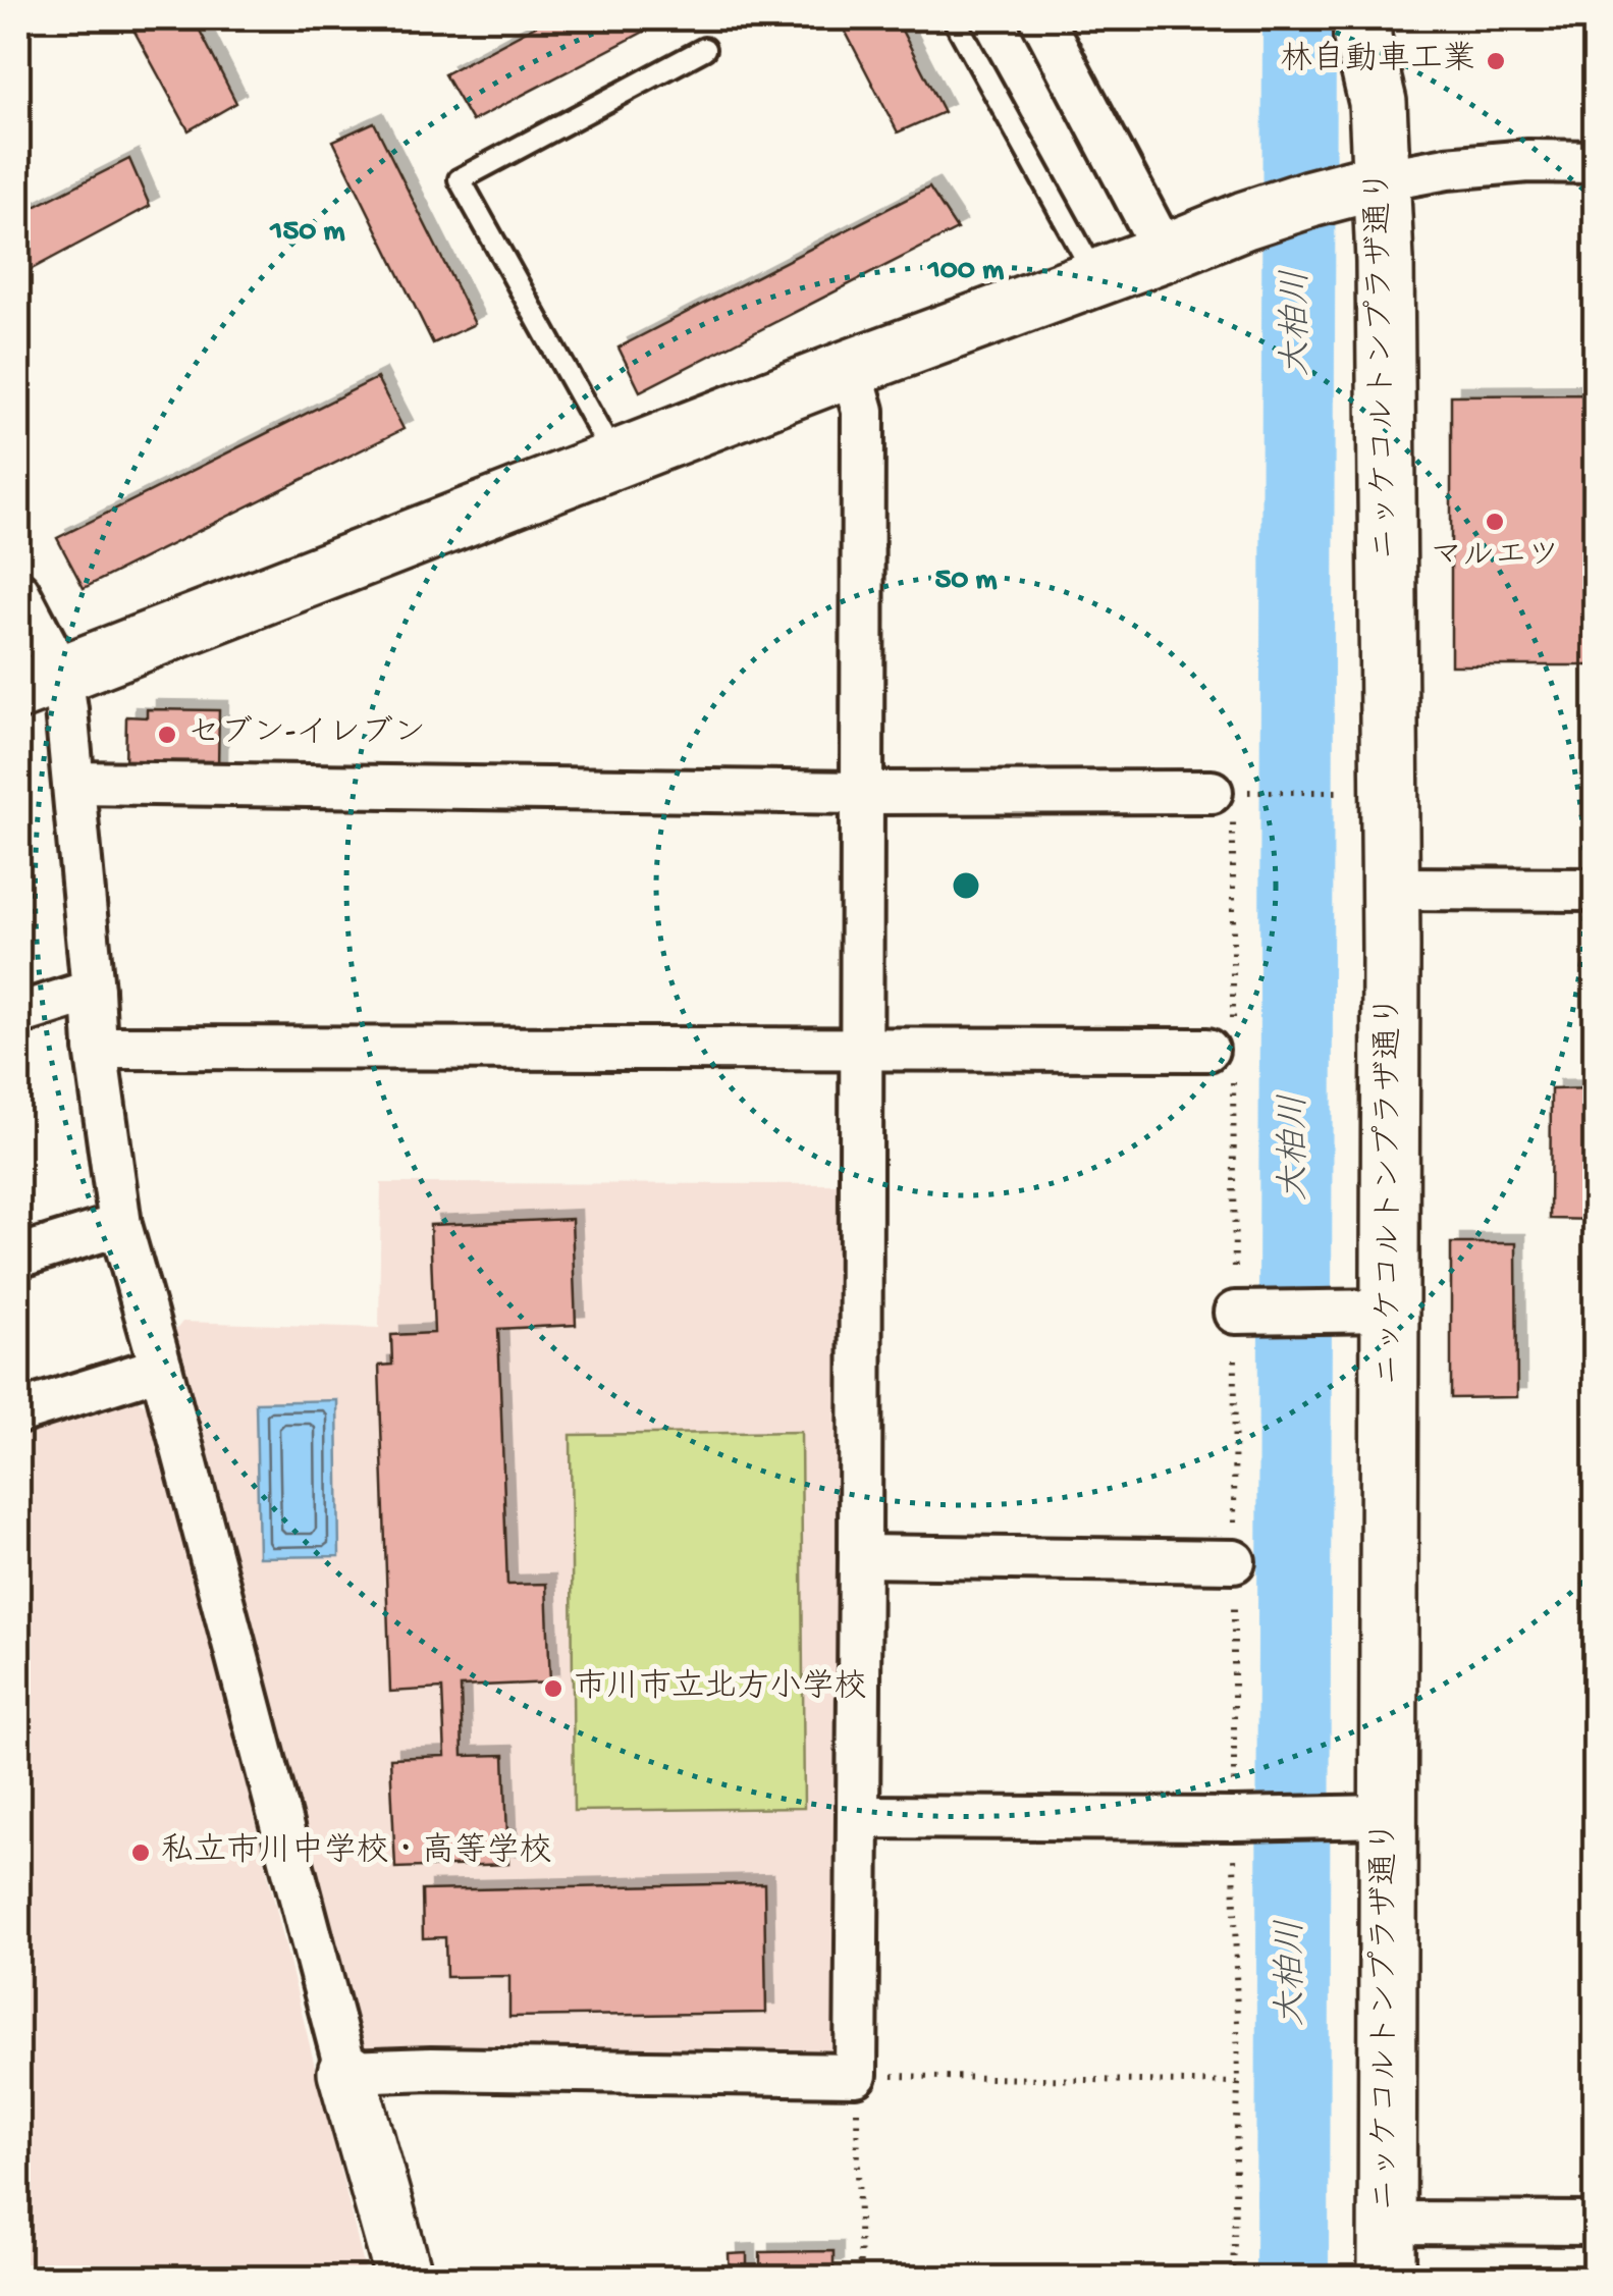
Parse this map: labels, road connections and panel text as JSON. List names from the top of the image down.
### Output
{
  "streets": {
    "street": ["ニッケコルトンプラザ通り"]
  },
  "water": ["大柏川"],
  "places": [
    "林自動車工業",
    "マルエツ",
    "セブン-イレブン",
    "市川市立北方小学校",
    "私立市川中学校・高等学校"
  ],
  "rings": ["150 m", "100 m", "50 m"]
}
